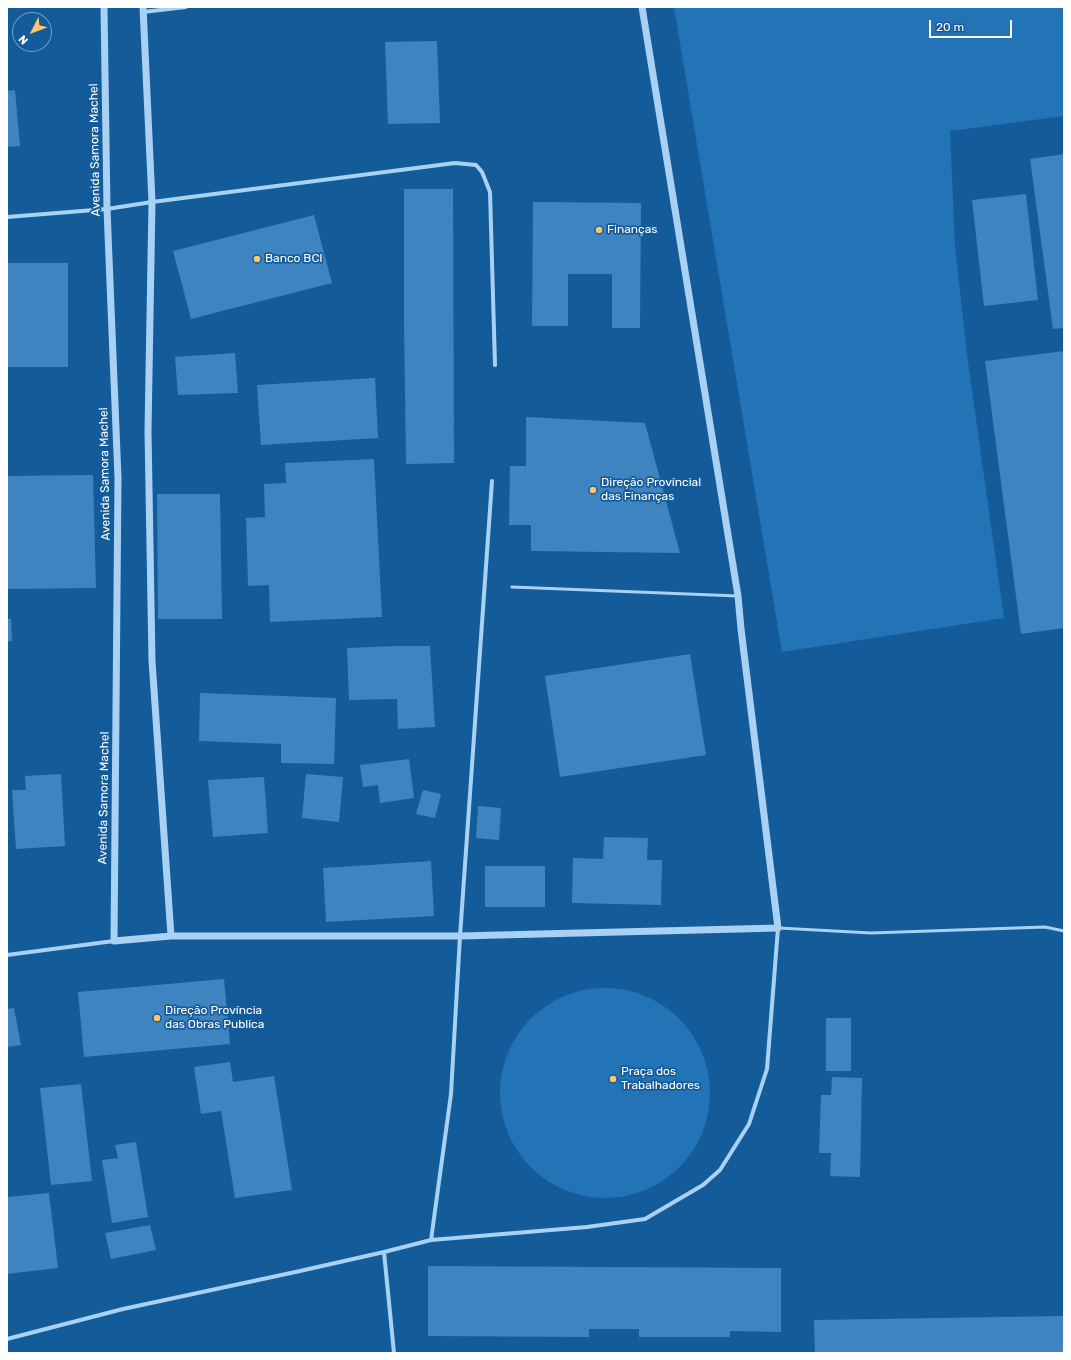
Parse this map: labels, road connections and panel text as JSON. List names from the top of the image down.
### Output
{
  "streets": {
    "street": ["Avenida Samora Machel"]
  },
  "places": [
    "Finanças",
    "Banco BCI",
    "Direção Províncial das Finanças",
    "Direção Província das Obras Publica",
    "Praça dos Trabalhadores"
  ],
  "scale_bar": "20 m",
  "north": "bottom left"
}
